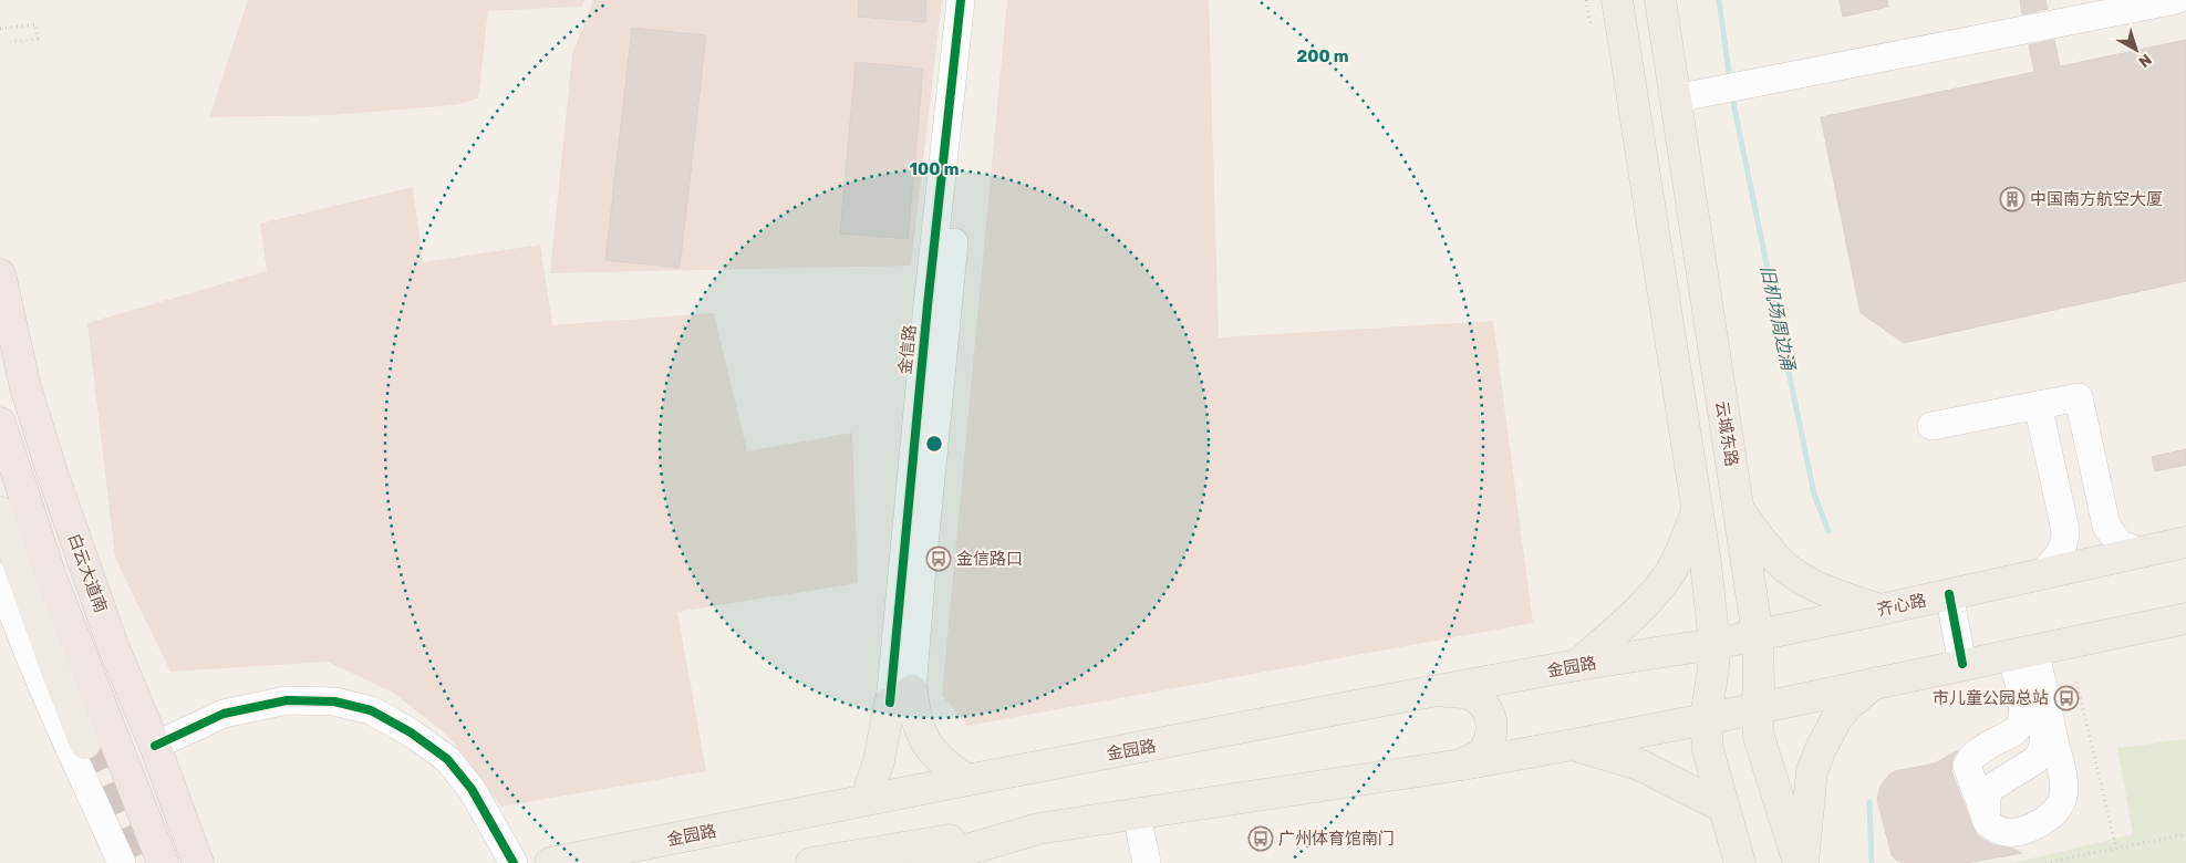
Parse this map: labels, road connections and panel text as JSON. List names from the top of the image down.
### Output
{
  "streets": {
    "highway": ["白云大道南"],
    "main road": ["云城东路", "齐心路", "金园路"],
    "street": ["金信路"]
  },
  "crossings": [
    ["云城东路", "齐心路"],
    ["齐心路", "金园路"]
  ],
  "water": ["旧机场周边涌"],
  "places": {
    "building": ["中国南方航空大厦"],
    "bus stop": ["金信路口", "市儿童公园总站", "广州体育馆南门"]
  },
  "north": "bottom right",
  "rings": ["200 m", "100 m"]
}
